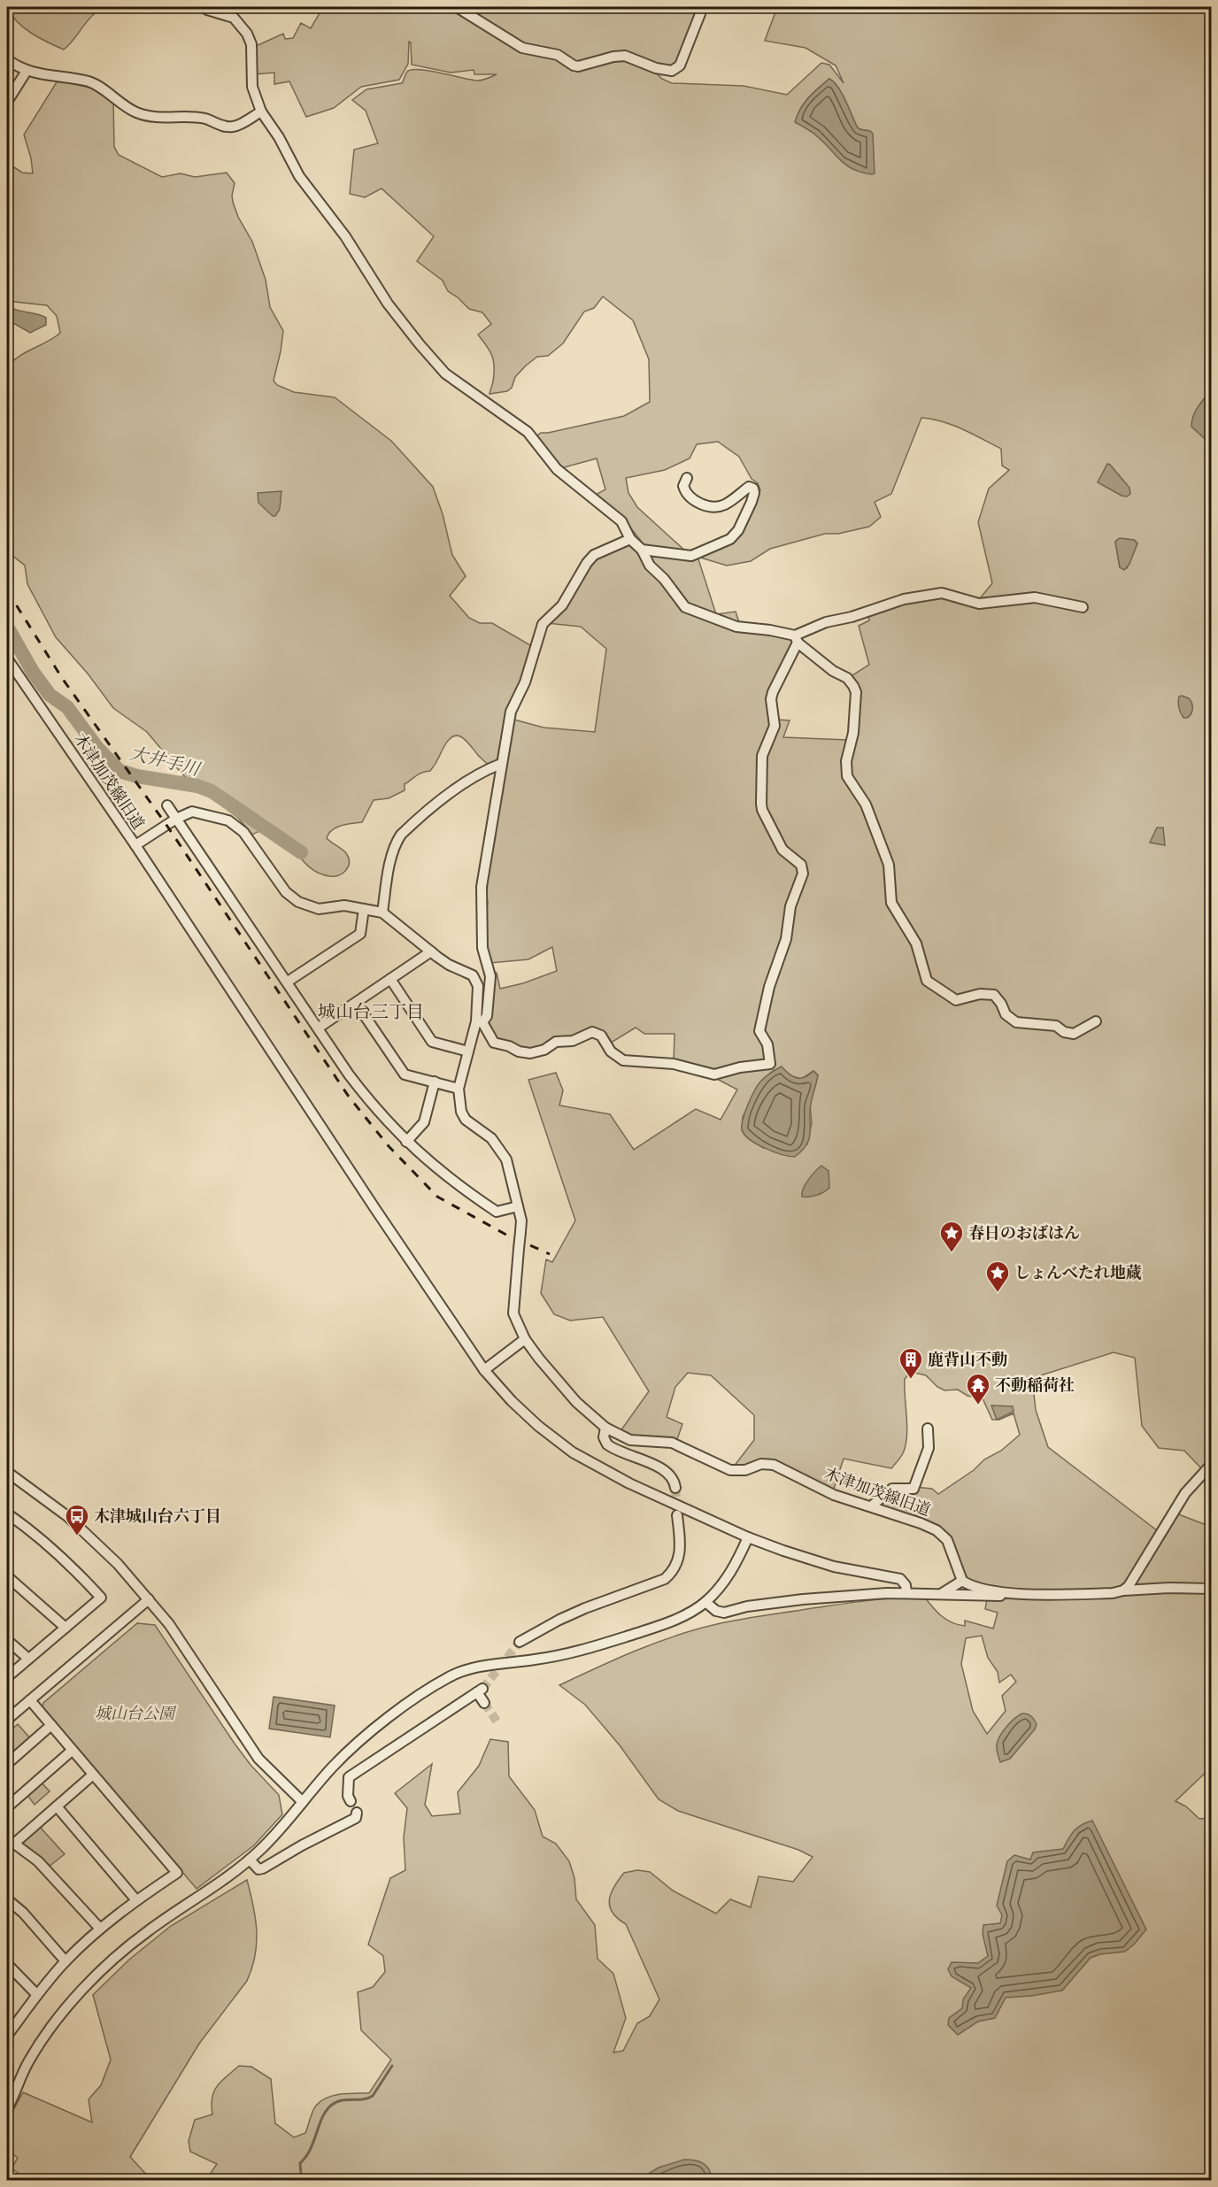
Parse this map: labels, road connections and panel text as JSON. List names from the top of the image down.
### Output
{
  "streets": {
    "street": ["木津加茂線旧道"]
  },
  "districts": ["城山台三丁目"],
  "water": ["大井手川"],
  "parks": ["城山台公園"],
  "places": {
    "place": ["春日のおばはん", "しょんべたれ地蔵"],
    "building": ["鹿背山不動"],
    "temple": ["不動稲荷社"],
    "bus stop": ["木津城山台六丁目"]
  }
}
